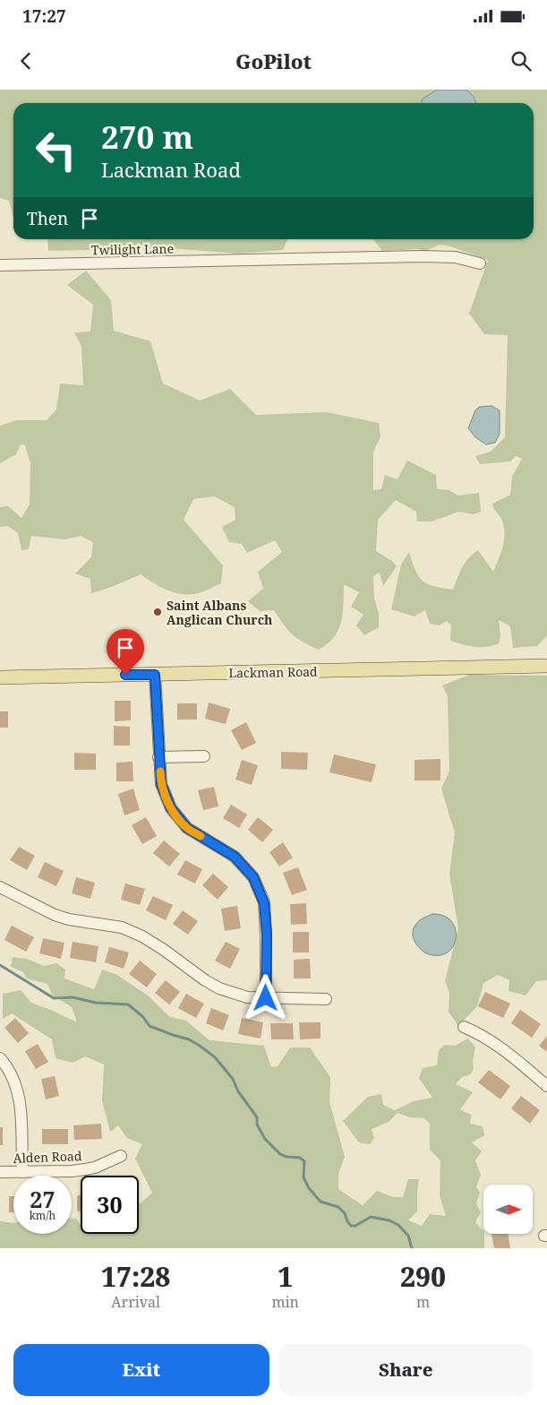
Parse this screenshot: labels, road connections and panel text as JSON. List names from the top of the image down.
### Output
{
  "streets": {
    "main road": ["Lackman Road"],
    "street": ["Twilight Lane", "Alden Road"]
  },
  "places": ["Saint Albans Anglican Church"],
  "north": "right",
  "page": {
    "status": "17:27",
    "header": "GoPilot",
    "turn": ["270 m", "Lackman Road"],
    "then": "Then",
    "speed": "27 km/h",
    "limit": "30",
    "eta": [
      "17:28",
      "Arrival",
      "1",
      "min",
      "290",
      "m"
    ],
    "buttons": ["Exit", "Share"]
  }
}
